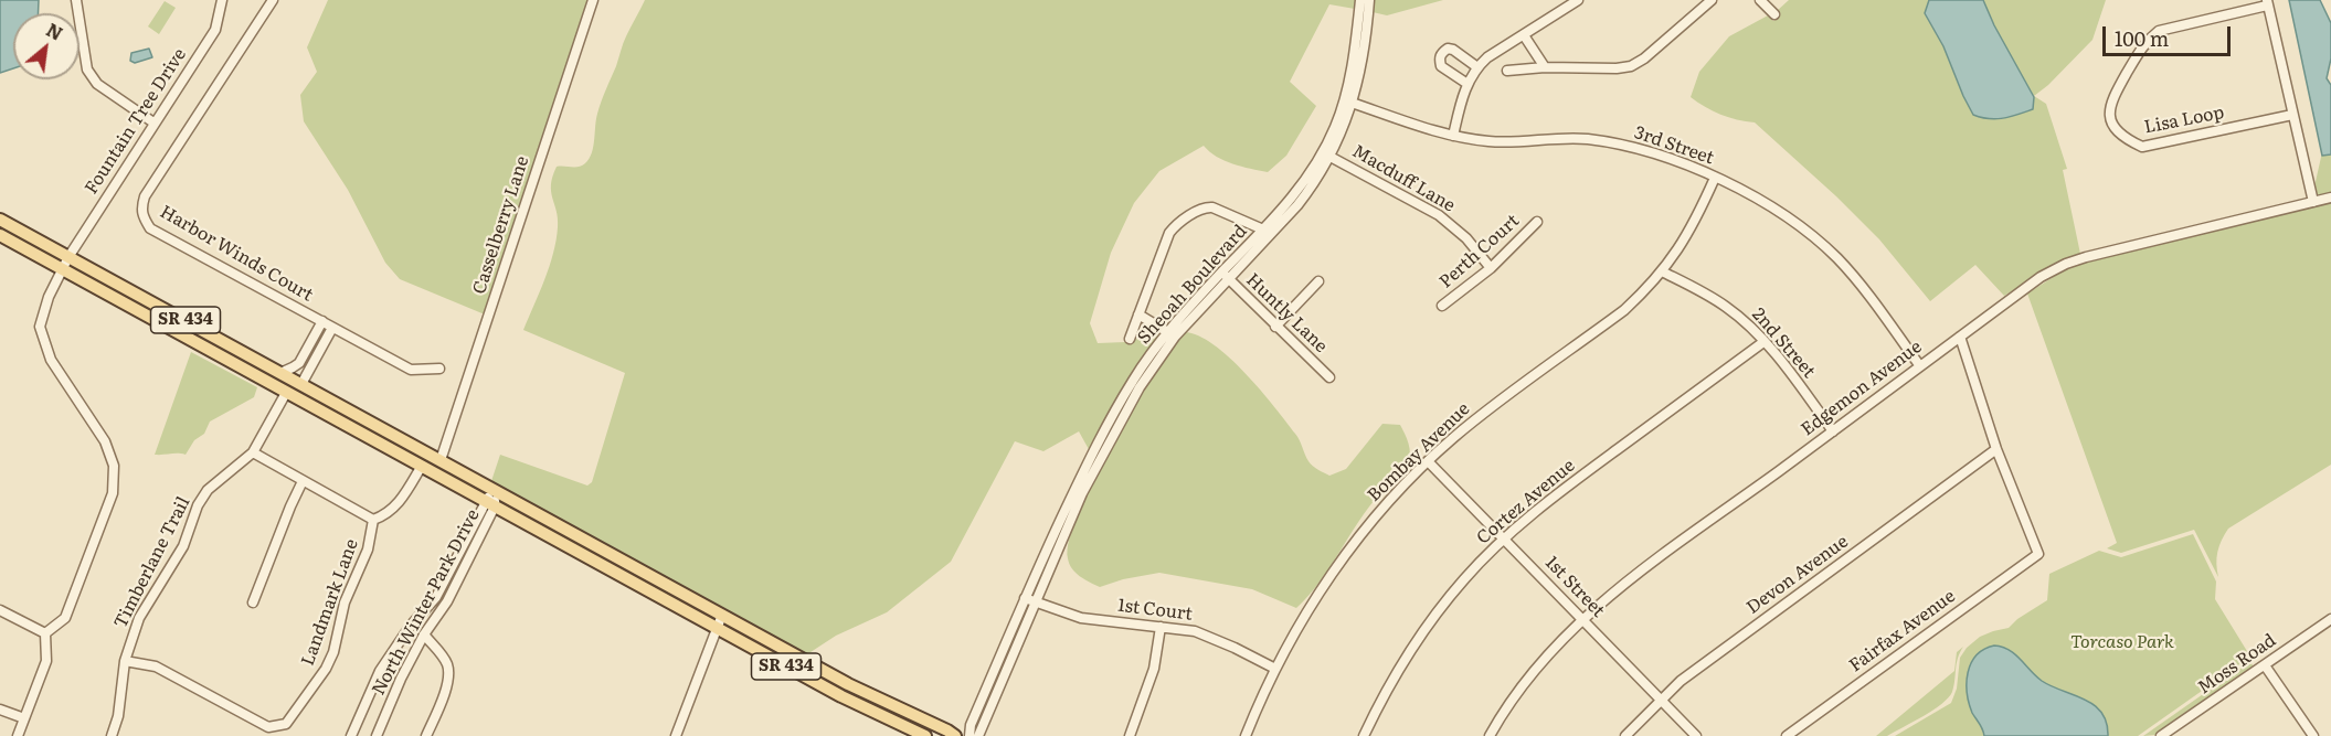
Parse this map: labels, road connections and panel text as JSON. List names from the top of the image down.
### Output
{
  "streets": {
    "main road": ["SR 434"],
    "street": [
      "Lisa Loop",
      "Fountain Tree Drive",
      "3rd Street",
      "Macduff Lane",
      "Casselberry Lane",
      "Perth Court",
      "Harbor Winds Court",
      "Sheoah Boulevard",
      "Huntly Lane",
      "2nd Street",
      "Edgemon Avenue",
      "Bombay Avenue",
      "Cortez Avenue",
      "Timberlane Trail",
      "Devon Avenue",
      "1st Street",
      "Landmark Lane",
      "North Winter Park Drive",
      "1st Court",
      "Fairfax Avenue",
      "Moss Road"
    ]
  },
  "crossings": [
    ["Fountain Tree Drive", "SR 434"],
    ["3rd Street", "Sheoah Boulevard"],
    ["3rd Street", "Edgemon Avenue"],
    ["3rd Street", "Bombay Avenue"],
    ["Macduff Lane", "Perth Court"],
    ["Macduff Lane", "Sheoah Boulevard"],
    ["Casselberry Lane", "SR 434"],
    ["Sheoah Boulevard", "Huntly Lane"],
    ["Sheoah Boulevard", "1st Court"],
    ["SR 434", "Timberlane Trail"],
    ["SR 434", "North Winter Park Drive"],
    ["2nd Street", "Edgemon Avenue"],
    ["2nd Street", "Bombay Avenue"],
    ["2nd Street", "Cortez Avenue"],
    ["Edgemon Avenue", "1st Street"],
    ["Bombay Avenue", "1st Street"],
    ["Bombay Avenue", "1st Court"],
    ["Cortez Avenue", "1st Street"],
    ["Timberlane Trail", "Landmark Lane"],
    ["Devon Avenue", "1st Street"],
    ["Devon Avenue", "Fairfax Avenue"]
  ],
  "parks": ["Torcaso Park"],
  "scale_bar": "100 m",
  "north": "top right"
}
